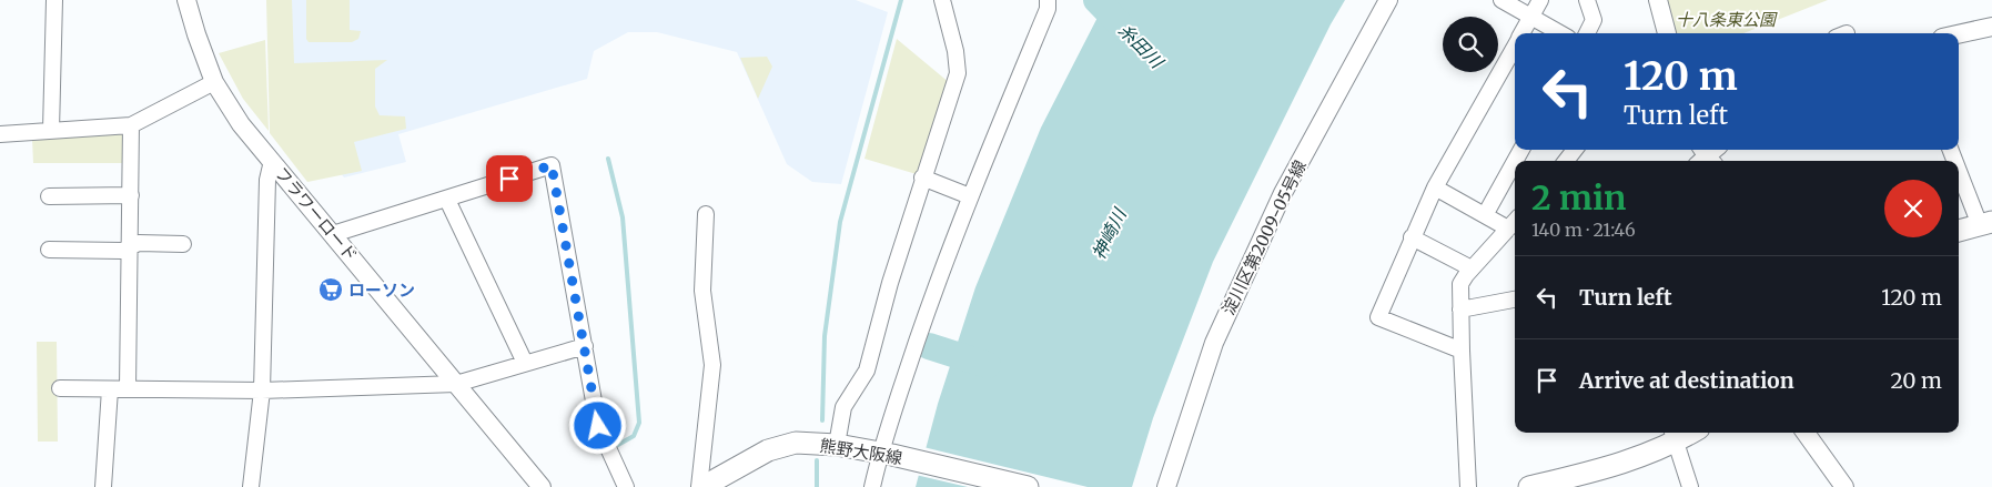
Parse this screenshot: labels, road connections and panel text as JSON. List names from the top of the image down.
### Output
{
  "streets": {
    "main road": ["熊野大阪線"],
    "street": ["フラワーロード", "淀川区第2009-05号線"]
  },
  "water": ["糸田川", "神崎川"],
  "parks": ["十八条東公園"],
  "places": {
    "supermarket": ["ローソン"]
  },
  "page": {
    "turn": ["120 m", "Turn left"],
    "heading": ["2 min", "140 m · 21:46"],
    "list": [
      {
        "name": "Turn left",
        "value": "120 m"
      },
      {
        "name": "Arrive at destination",
        "value": "20 m"
      }
    ]
  }
}
